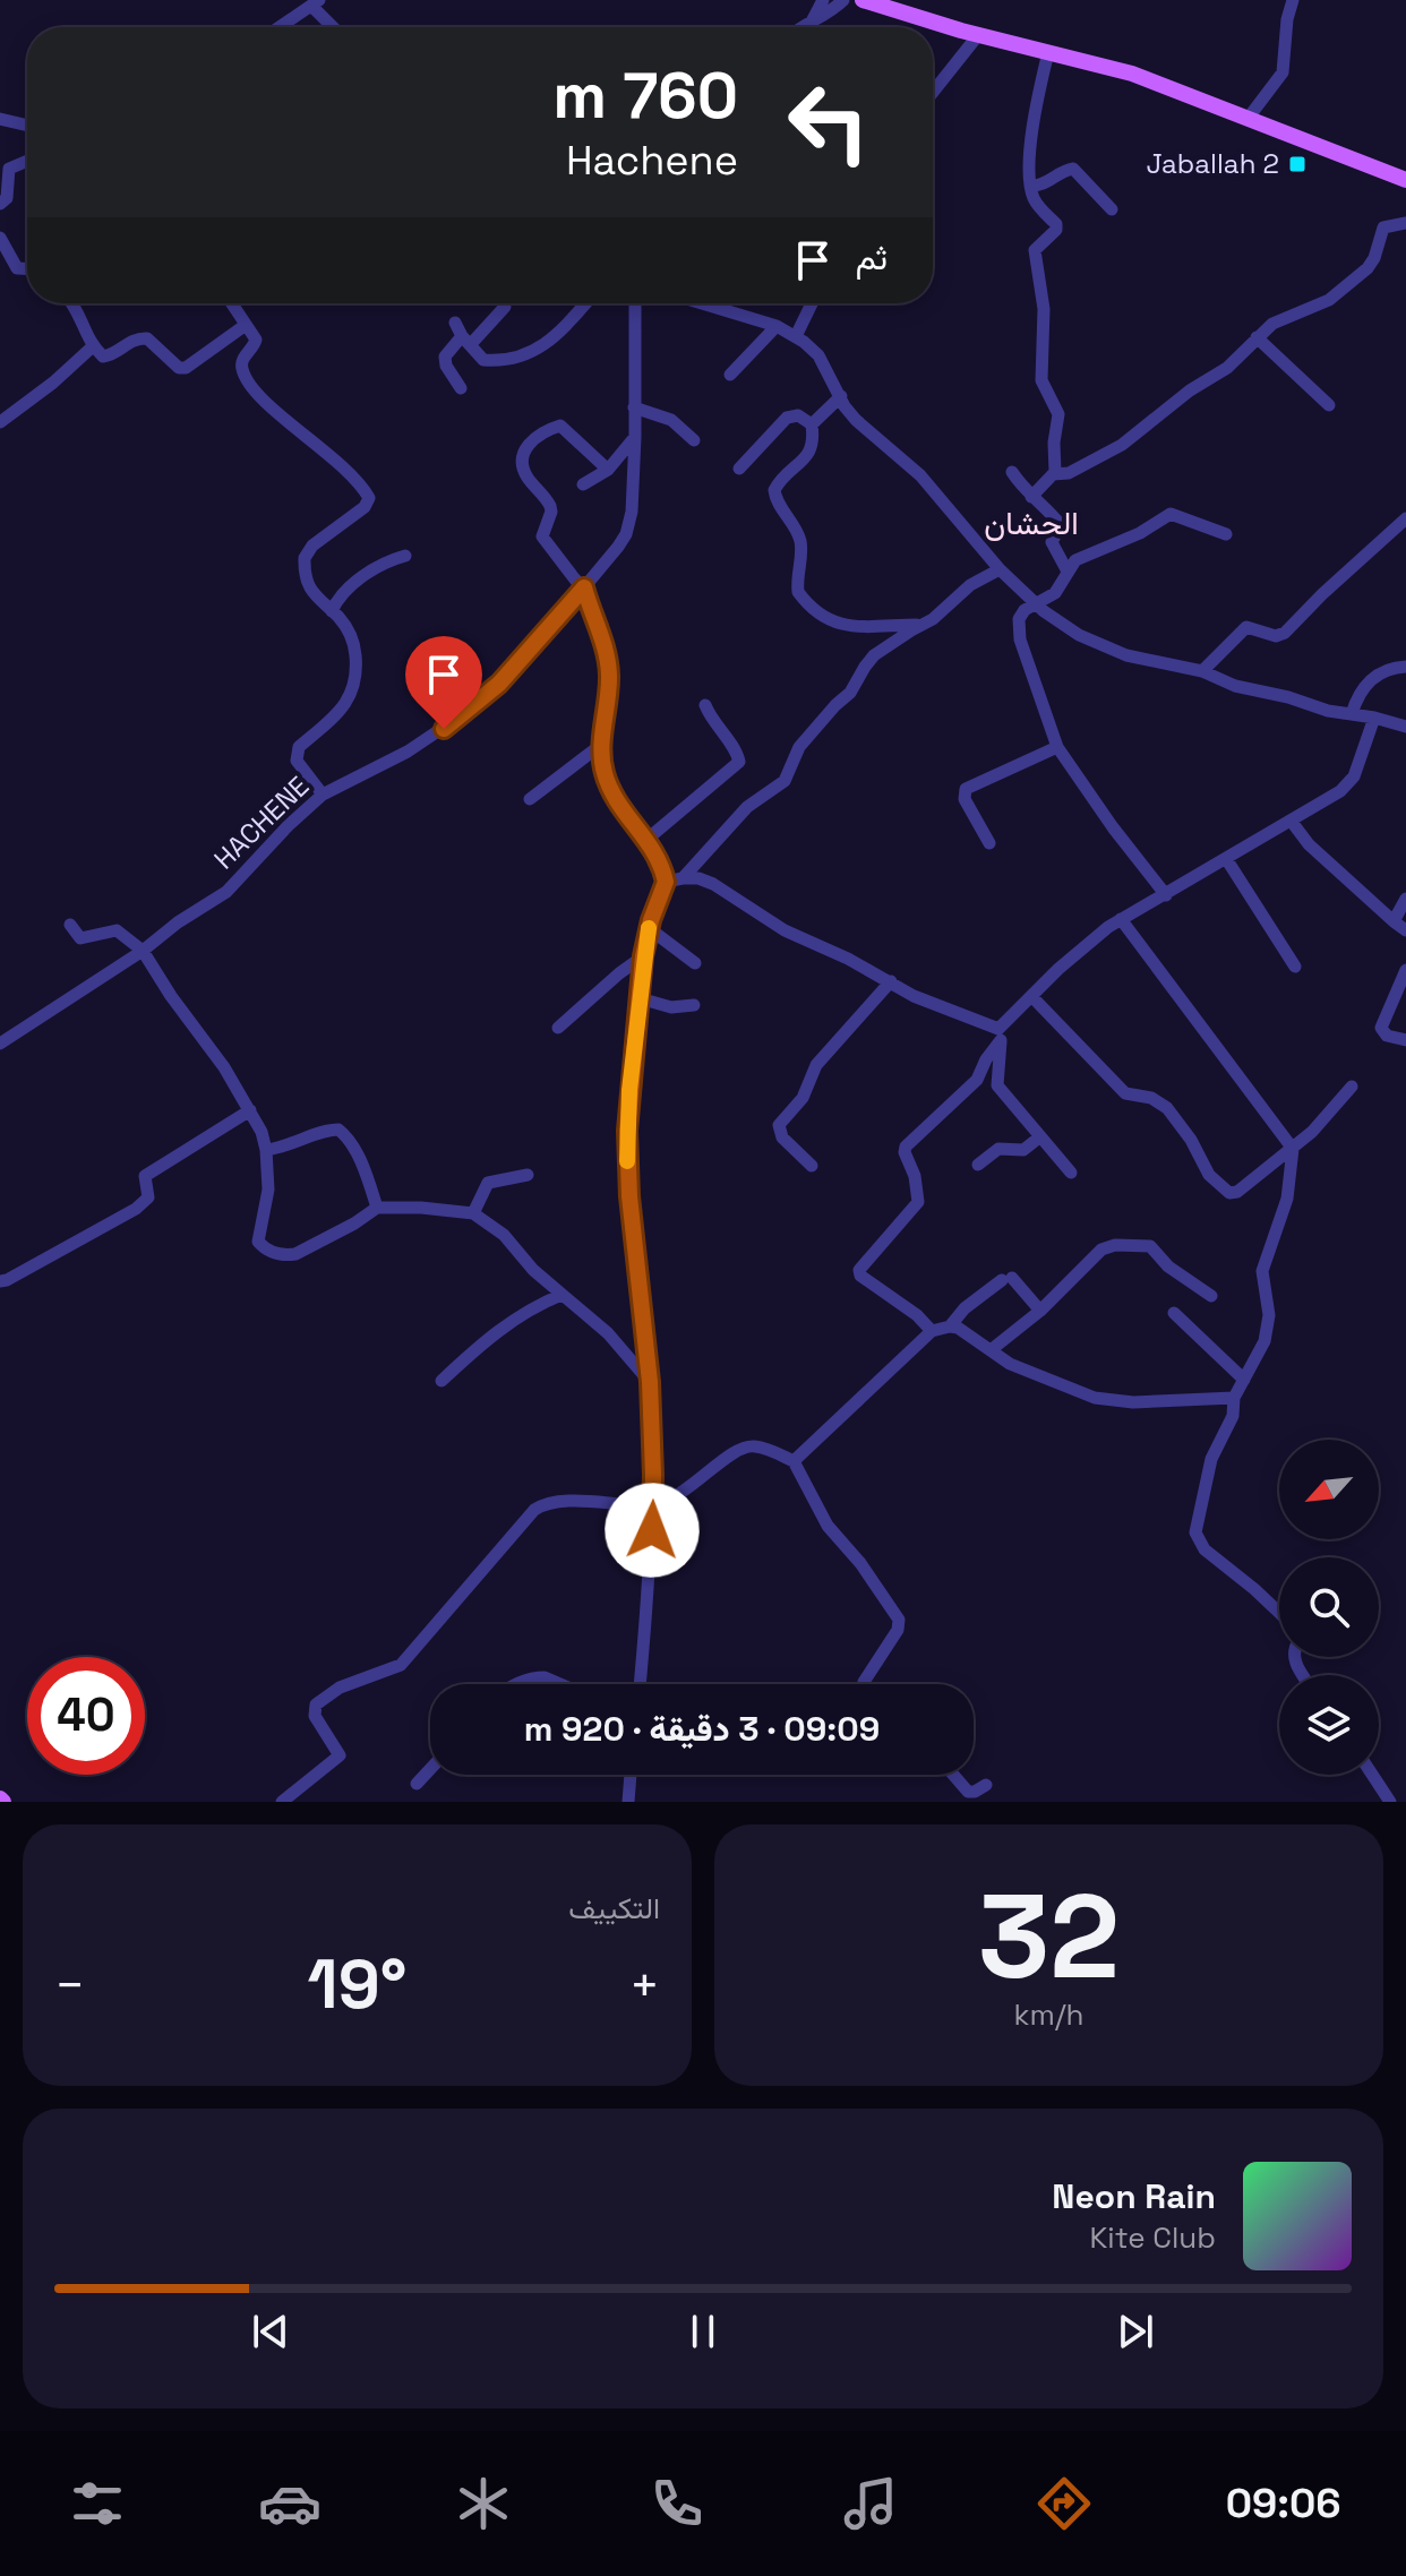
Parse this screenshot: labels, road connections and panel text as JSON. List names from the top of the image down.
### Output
{
  "streets": {
    "street": ["HACHENE"]
  },
  "districts": ["الحشان"],
  "places": {
    "transit": ["Jaballah 2"]
  },
  "north": "bottom left",
  "page": {
    "turn": ["760 m", "Hachene"],
    "then": "ثم",
    "limit": "40",
    "trip": "09:09 · 3 دقيقة · 920 m",
    "tile": [
      ["32", "km/h"],
      "التكييف"
    ],
    "heat": ["−", "19°", "+"],
    "song": ["Neon Rain", "Kite Club"],
    "tabs": "09:06"
  }
}
